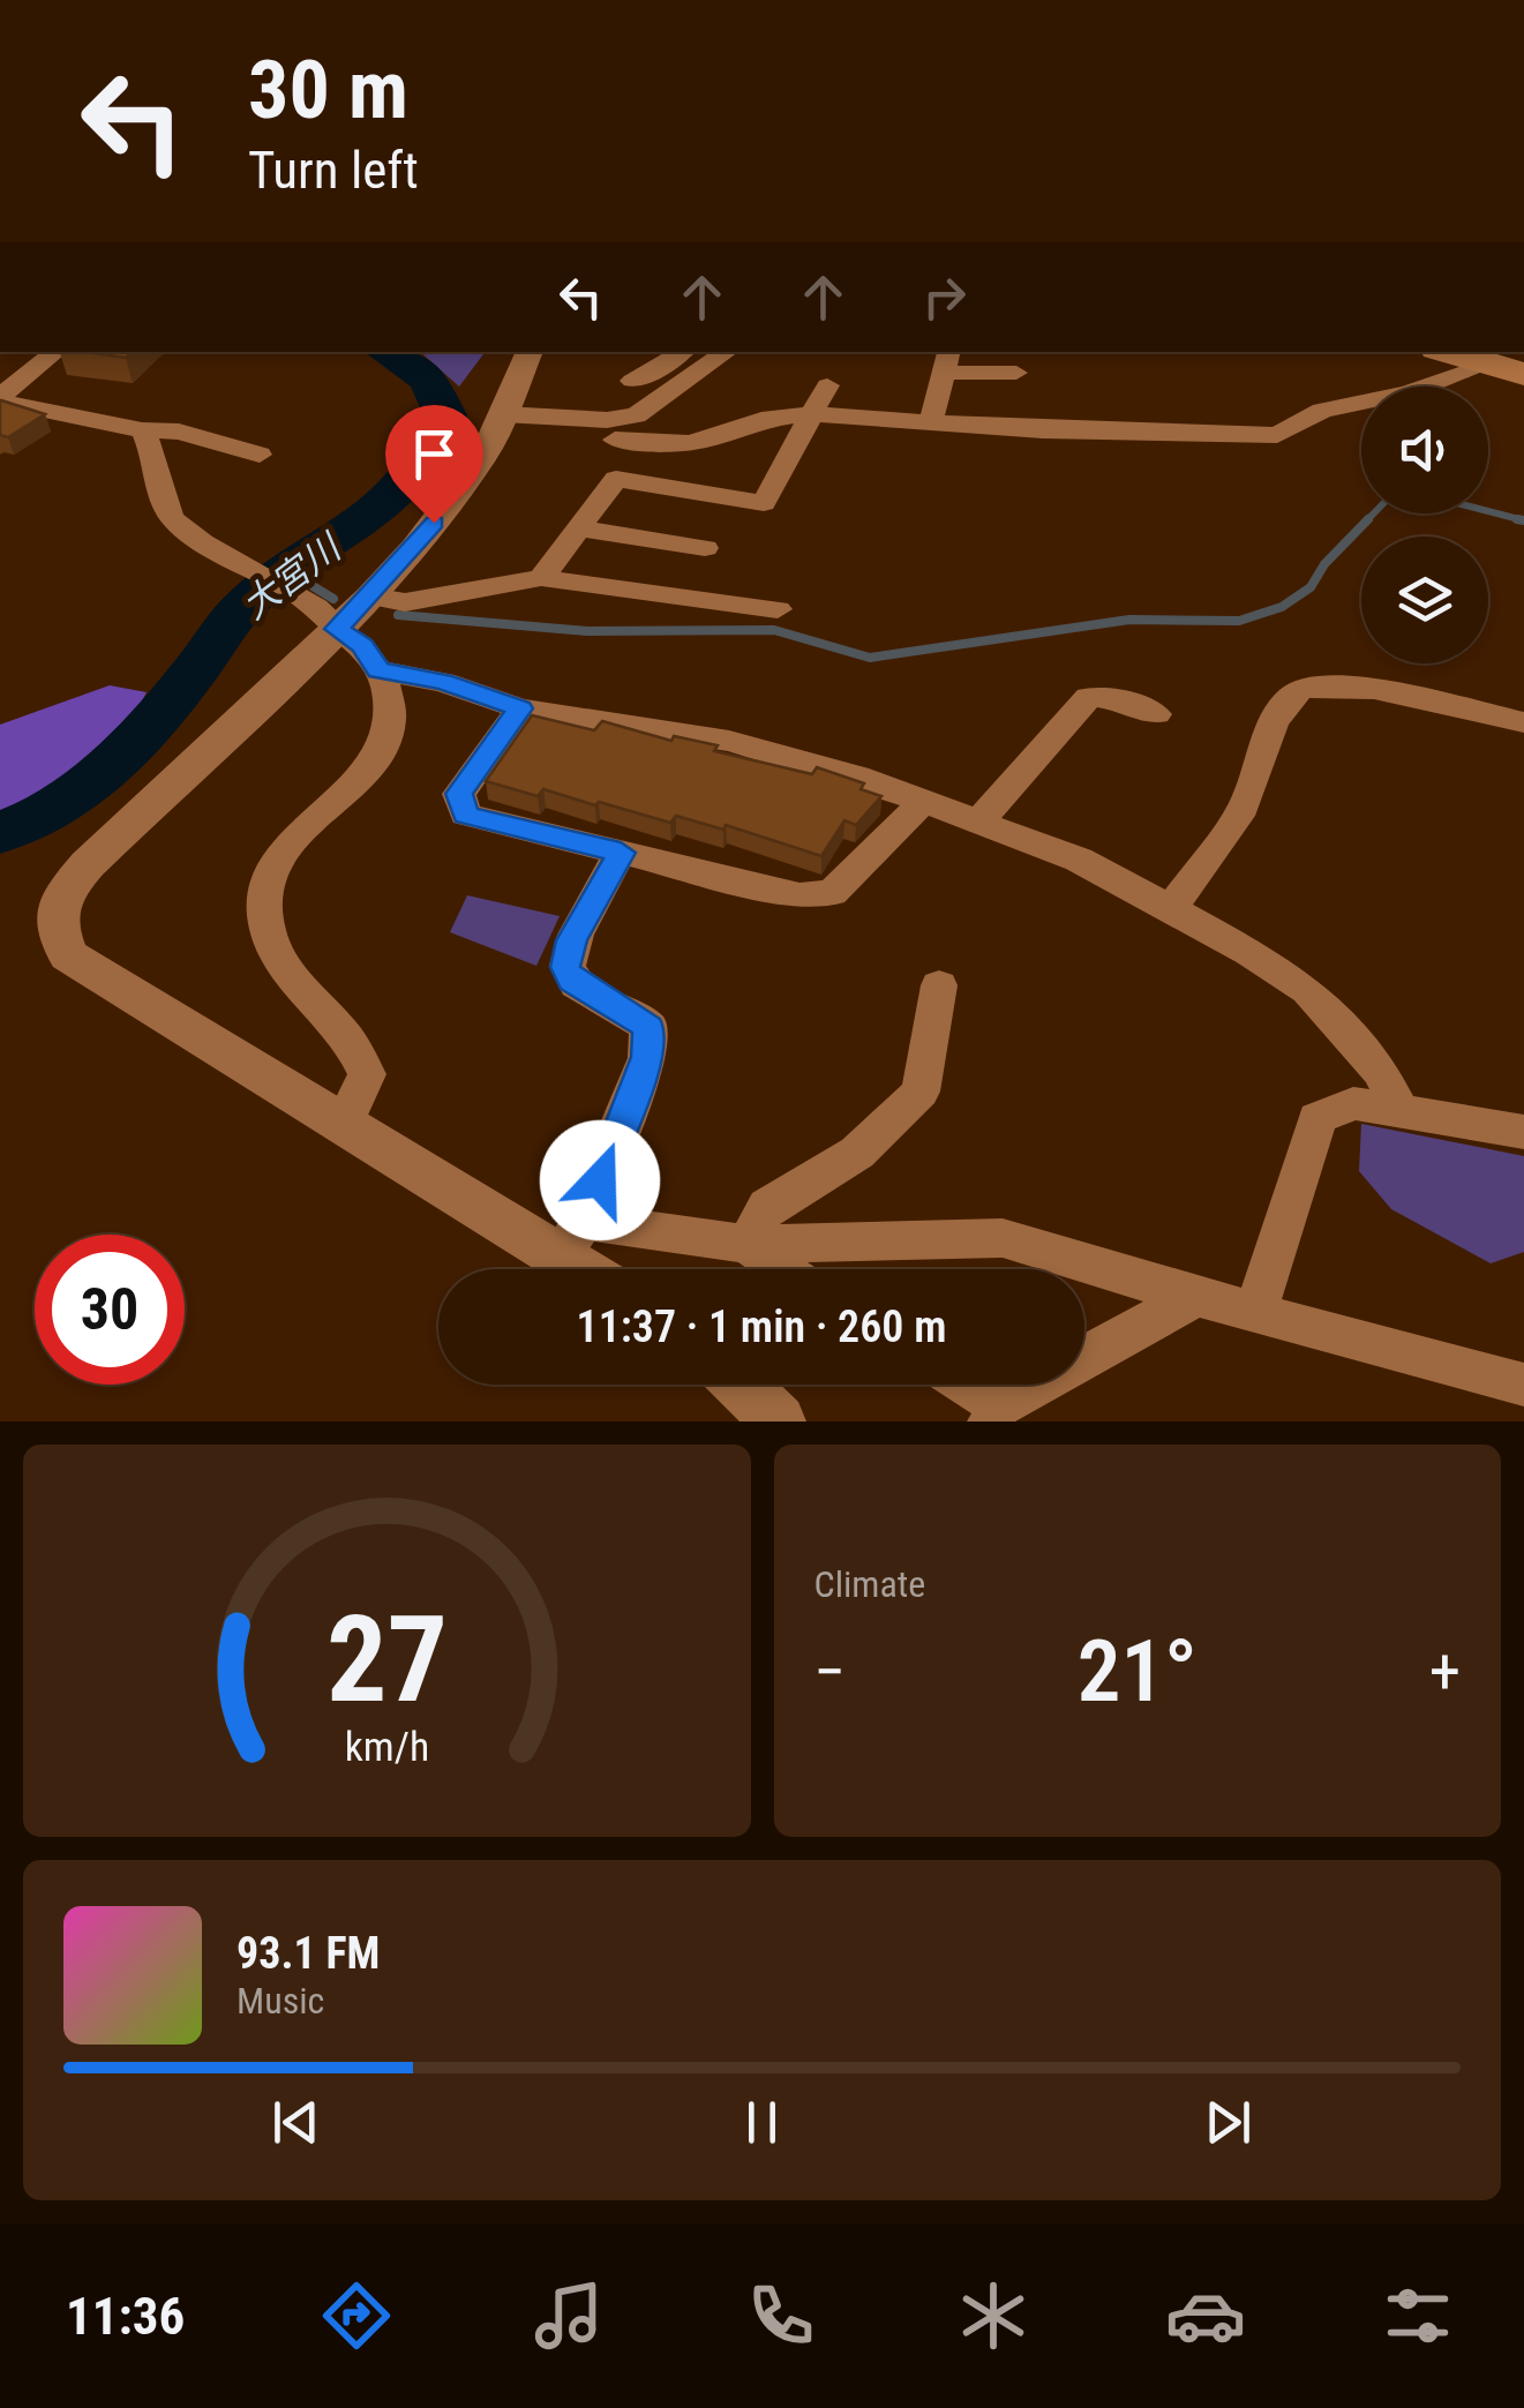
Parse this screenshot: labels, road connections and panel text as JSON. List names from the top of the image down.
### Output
{
  "water": ["大宮川"],
  "page": {
    "turn": ["30 m", "Turn left"],
    "limit": "30",
    "trip": "11:37 · 1 min · 260 m",
    "tile": "Climate",
    "heat": ["−", "21°", "+"],
    "song": ["93.1 FM", "Music"],
    "tabs": "11:36",
    "gauge": ["27", "km/h"]
  }
}
